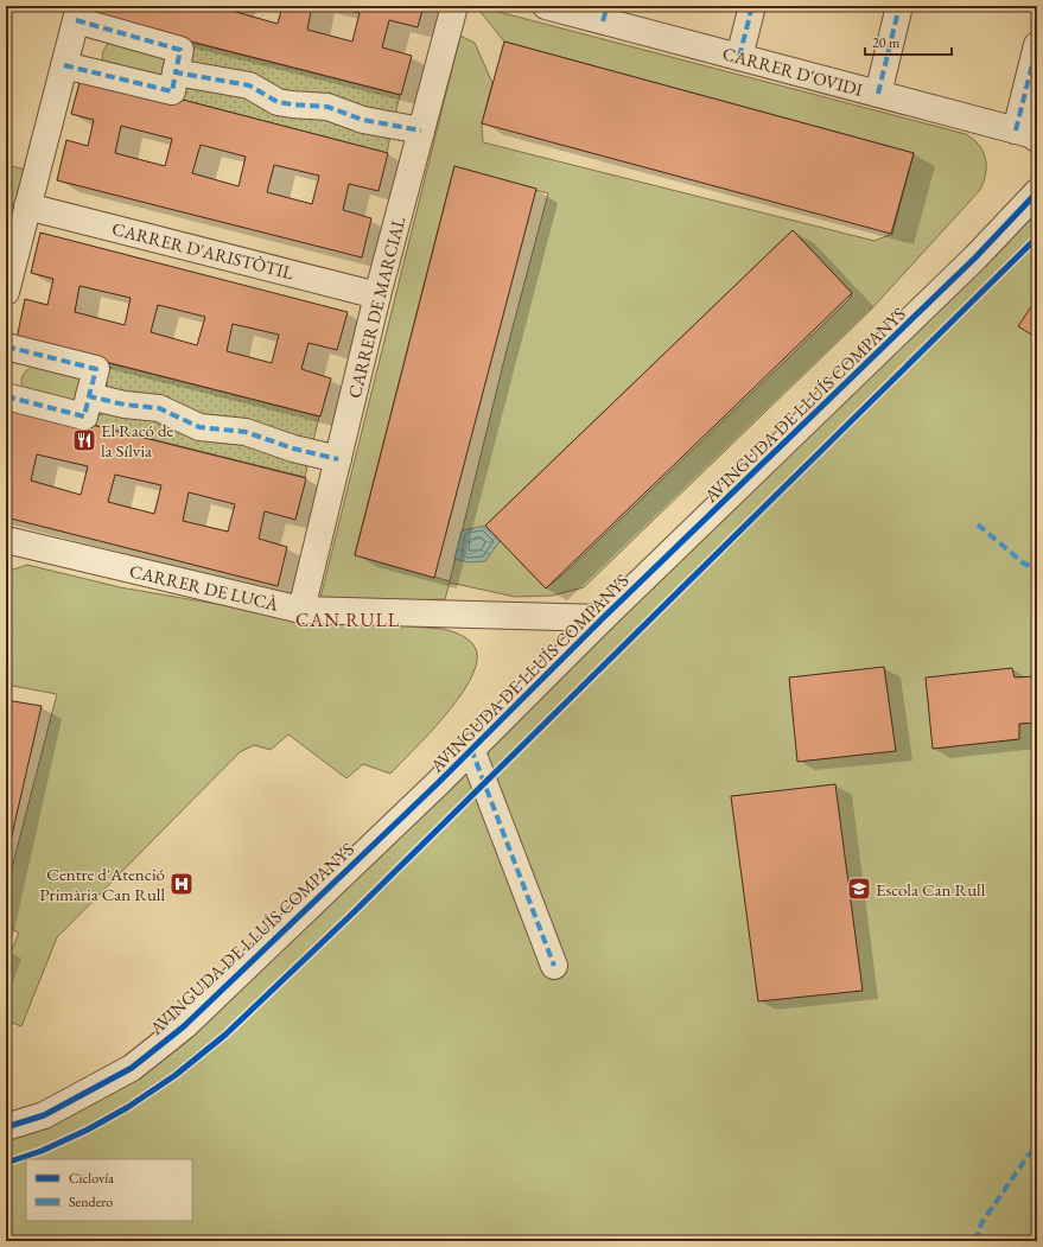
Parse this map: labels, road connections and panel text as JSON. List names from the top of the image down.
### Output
{
  "streets": {
    "street": [
      "CARRER D'OVIDI",
      "CARRER D'ARISTÒTIL",
      "CARRER DE MARCIAL",
      "AVINGUDA DE LLUÍS COMPANYS",
      "CARRER DE LUCÀ"
    ]
  },
  "crossings": [
    ["CARRER D'ARISTÒTIL", "CARRER DE MARCIAL"],
    ["CARRER DE MARCIAL", "CARRER DE LUCÀ"],
    ["AVINGUDA DE LLUÍS COMPANYS", "CARRER DE LUCÀ"]
  ],
  "districts": ["CAN RULL"],
  "places": {
    "restaurant": ["El Racó de la Sílvia"],
    "hospital": ["Centre d'Atenció Primària Can Rull"],
    "school or university": ["Escola Can Rull"]
  },
  "legend": ["Ciclovía", "Sendero"],
  "scale_bar": "20 m"
}
